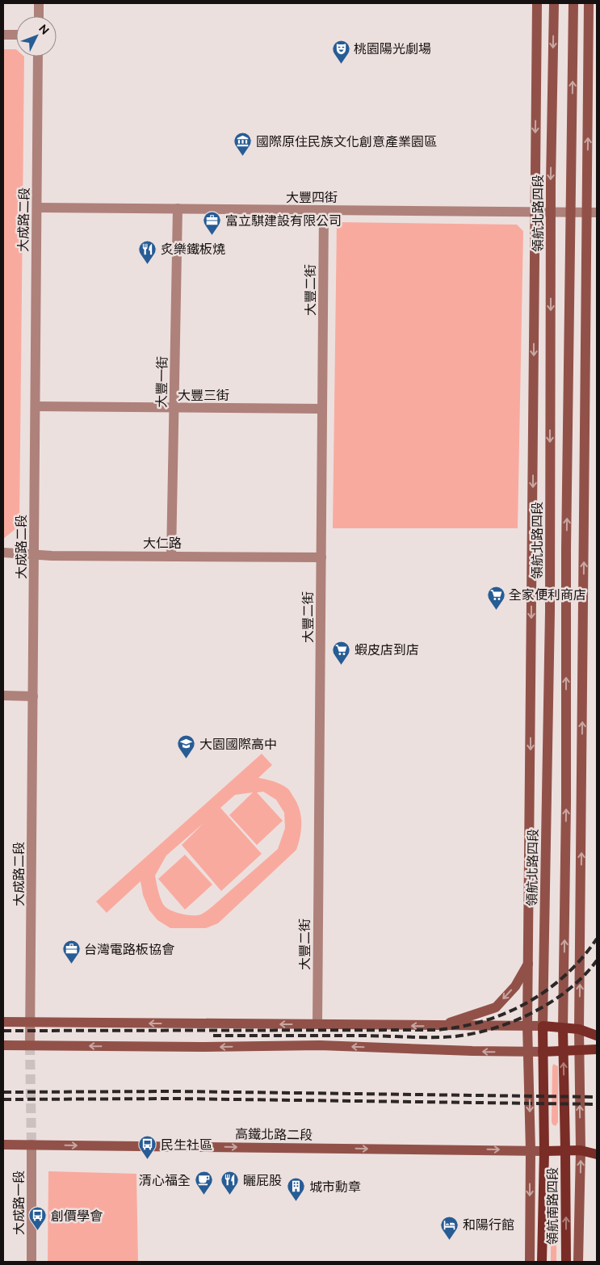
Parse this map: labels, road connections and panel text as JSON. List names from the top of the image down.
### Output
{
  "streets": {
    "main road": ["領航北路四段", "領航南路四段"],
    "street": [
      "大豐四街",
      "大成路二段",
      "大豐二街",
      "大豐一街",
      "大豐三街",
      "大仁路",
      "高鐵北路二段",
      "大成路一段"
    ]
  },
  "crossings": [
    ["大豐四街", "領航北路四段"],
    ["大豐四街", "大成路二段"],
    ["大豐四街", "大豐二街"],
    ["大豐四街", "大豐一街"],
    ["領航北路四段", "高鐵北路二段"],
    ["領航北路四段", "領航南路四段"],
    ["大成路二段", "大豐三街"],
    ["大成路二段", "大仁路"],
    ["大豐二街", "大豐三街"],
    ["大豐二街", "大仁路"],
    ["大豐一街", "大豐三街"],
    ["大豐一街", "大仁路"],
    ["高鐵北路二段", "大成路一段"],
    ["高鐵北路二段", "領航南路四段"]
  ],
  "one_way": ["高鐵北路二段"],
  "places": {
    "theatre": ["桃園陽光劇場"],
    "museum": ["國際原住民族文化創意產業園區"],
    "office": ["富立騏建設有限公司", "台灣電路板協會"],
    "restaurant": ["炙樂鐵板燒", "曬屁股"],
    "supermarket": ["全家便利商店", "蝦皮店到店"],
    "school or university": ["大園國際高中"],
    "bus stop": ["民生社區", "創價學會"],
    "cafe": ["清心福全"],
    "building": ["城市勳章"],
    "hotel": ["和陽行館"]
  },
  "north": "top right"
}
